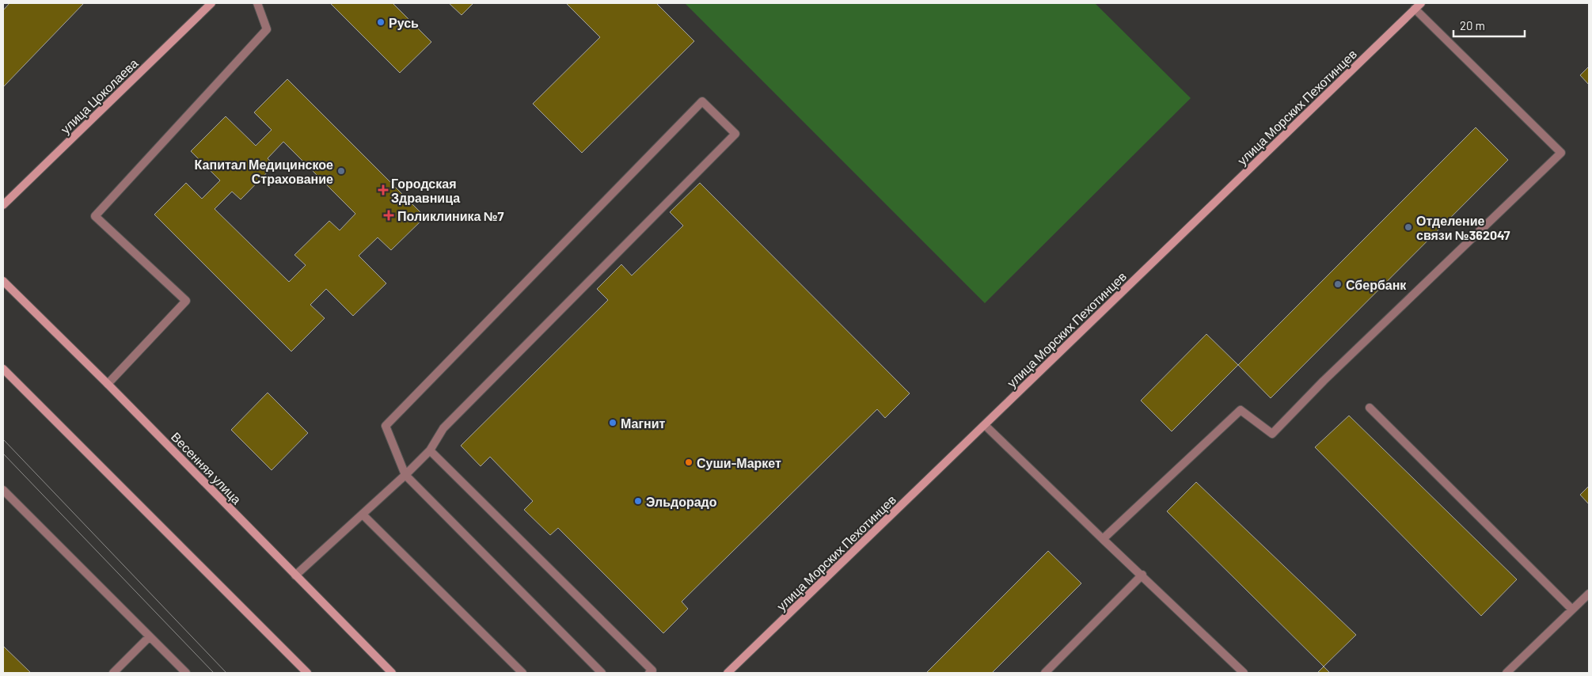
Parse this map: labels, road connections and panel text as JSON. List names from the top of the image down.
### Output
{
  "streets": {
    "street": ["улица Цоколаева", "улица Морских Пехотинцев", "Весенняя улица"]
  },
  "places": {
    "other": [
      "Русь",
      "Капитал Медицинское Страхование",
      "Отделение связи №362047",
      "Сбербанк",
      "Магнит",
      "Суши-Маркет",
      "Эльдорадо"
    ],
    "health": ["Городская Здравница", "Поликлиника №7"]
  },
  "scale_bar": "20 m"
}
